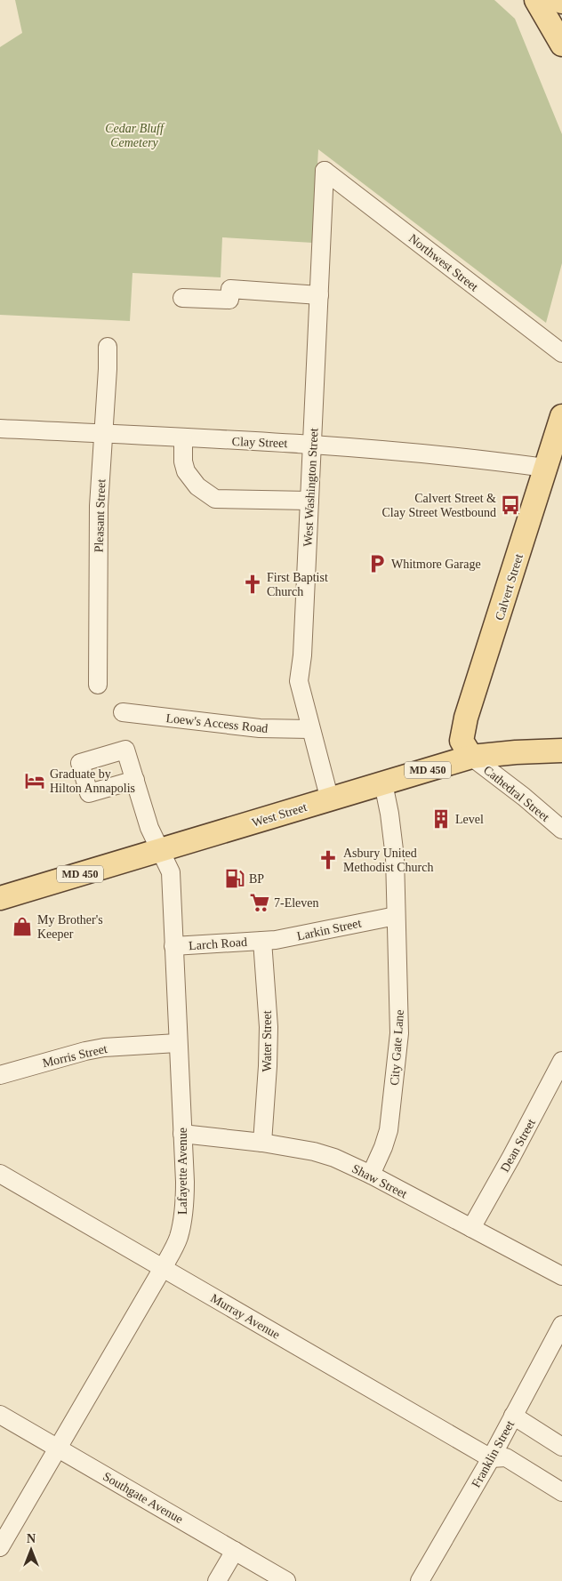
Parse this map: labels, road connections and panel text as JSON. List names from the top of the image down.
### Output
{
  "streets": {
    "main road": ["Calvert Street", "MD 450", "West Street"],
    "street": [
      "Northwest Street",
      "Clay Street",
      "West Washington Street",
      "Pleasant Street",
      "Loew's Access Road",
      "Cathedral Street",
      "Larkin Street",
      "Larch Road",
      "Water Street",
      "City Gate Lane",
      "Morris Street",
      "Dean Street",
      "Lafayette Avenue",
      "Shaw Street",
      "Murray Avenue",
      "Franklin Street",
      "Southgate Avenue"
    ]
  },
  "crossings": [
    ["Northwest Street", "West Washington Street"],
    ["Clay Street", "West Washington Street"],
    ["Clay Street", "Pleasant Street"],
    ["Clay Street", "Calvert Street"],
    ["West Washington Street", "Loew's Access Road"],
    ["West Washington Street", "West Street"],
    ["Calvert Street", "Cathedral Street"],
    ["Calvert Street", "West Street"],
    ["Cathedral Street", "West Street"],
    ["West Street", "City Gate Lane"],
    ["West Street", "Lafayette Avenue"],
    ["Larkin Street", "Larch Road"],
    ["Larkin Street", "Water Street"],
    ["Larkin Street", "City Gate Lane"],
    ["Larch Road", "Water Street"],
    ["Larch Road", "Lafayette Avenue"],
    ["Water Street", "Shaw Street"],
    ["City Gate Lane", "Shaw Street"],
    ["Morris Street", "Lafayette Avenue"],
    ["Dean Street", "Shaw Street"],
    ["Lafayette Avenue", "Shaw Street"],
    ["Lafayette Avenue", "Murray Avenue"],
    ["Lafayette Avenue", "Southgate Avenue"],
    ["Murray Avenue", "Franklin Street"]
  ],
  "parks": ["Cedar Bluff Cemetery"],
  "places": {
    "bus stop": ["Calvert Street & Clay Street Westbound"],
    "parking": ["Whitmore Garage"],
    "church": ["First Baptist Church", "Asbury United Methodist Church"],
    "hotel": ["Graduate by Hilton Annapolis"],
    "building": ["Level"],
    "fuel station": ["BP"],
    "supermarket": ["7-Eleven"],
    "shop": ["My Brother's Keeper"]
  },
  "north": "top"
}
